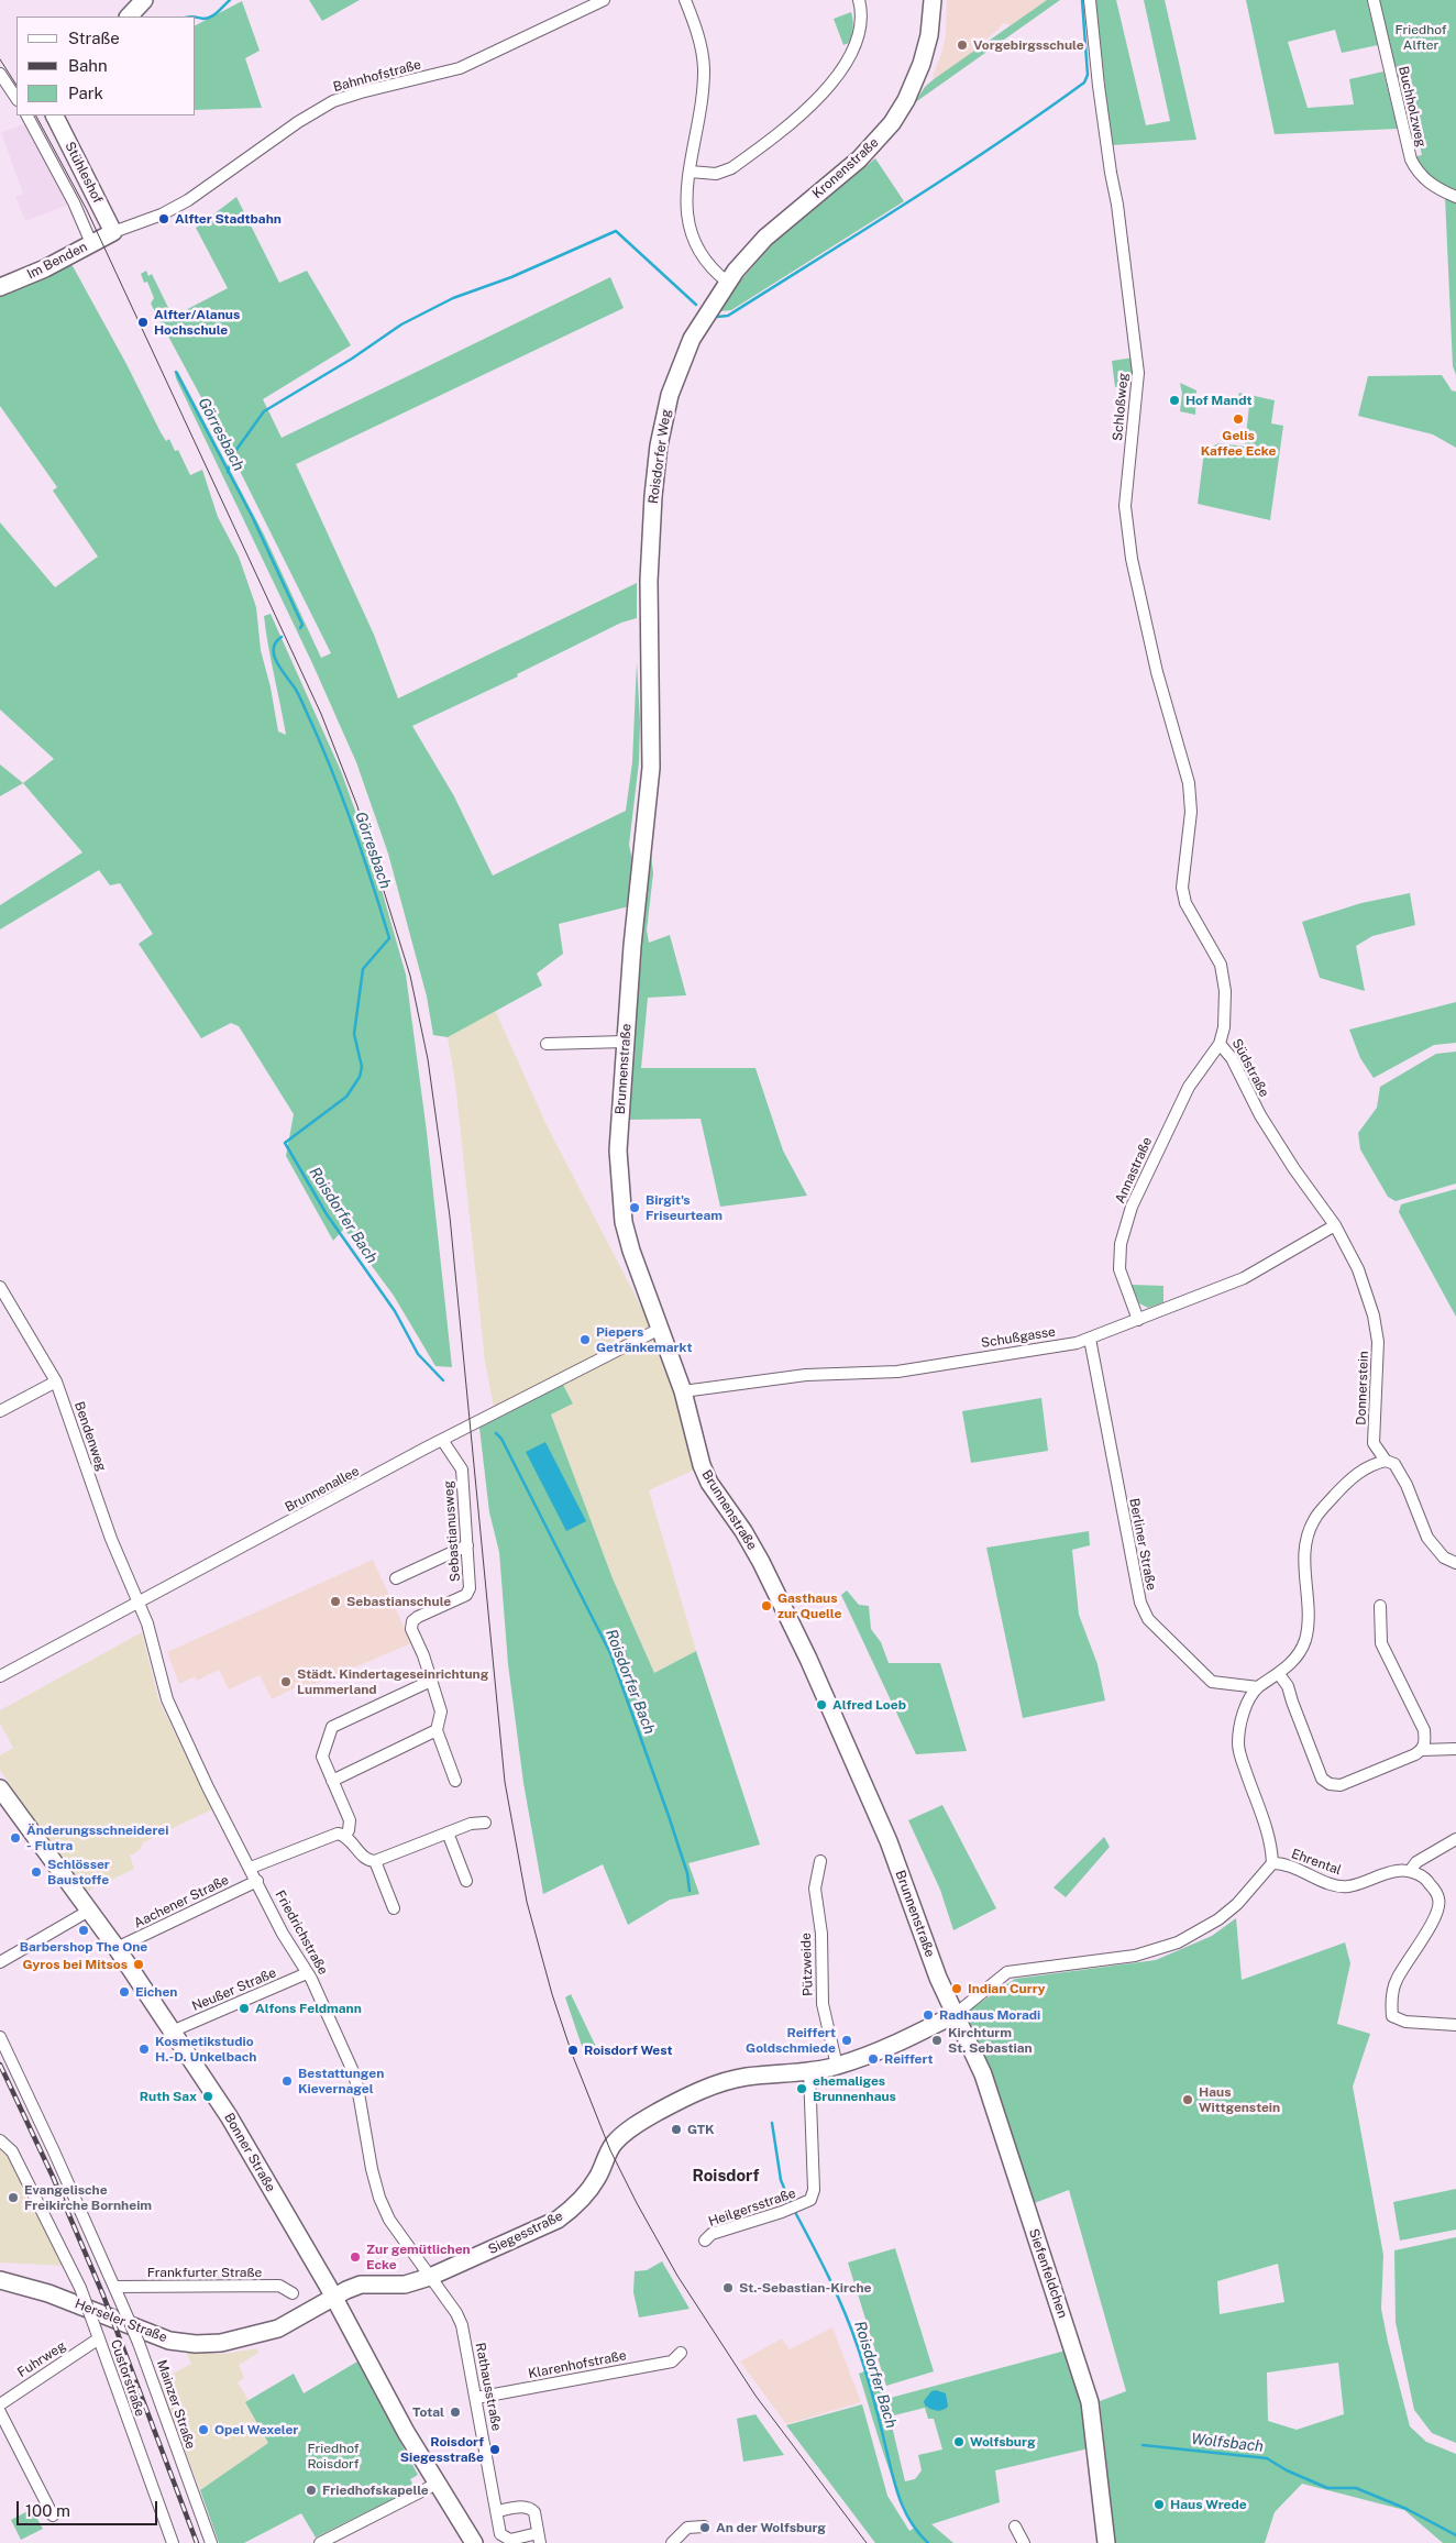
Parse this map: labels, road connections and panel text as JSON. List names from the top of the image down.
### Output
{
  "streets": {
    "street": [
      "Bahnhofstraße",
      "Buchholzweg",
      "Kronenstraße",
      "Stühleshof",
      "Im Benden",
      "Schloßweg",
      "Roisdorfer Weg",
      "Südstraße",
      "Brunnenstraße",
      "Annastraße",
      "Schußgasse",
      "Donnerstein",
      "Bendenweg",
      "Brunnenallee",
      "Sebastianusweg",
      "Berliner Straße",
      "Ehrental",
      "Aachener Straße",
      "Friedrichstraße",
      "Pützweide",
      "Neußer Straße",
      "Bonner Straße",
      "Heilgersstraße",
      "Siegesstraße",
      "Frankfurter Straße",
      "Siefenfeldchen",
      "Herseler Straße",
      "Fuhrweg",
      "Klarenhofstraße",
      "Custorstraße",
      "Rathausstraße",
      "Mainzer Straße"
    ]
  },
  "crossings": [
    ["Bahnhofstraße", "Stühleshof"],
    ["Bahnhofstraße", "Im Benden"],
    ["Kronenstraße", "Roisdorfer Weg"],
    ["Stühleshof", "Im Benden"],
    ["Schloßweg", "Südstraße"],
    ["Roisdorfer Weg", "Brunnenstraße"],
    ["Südstraße", "Annastraße"],
    ["Südstraße", "Schußgasse"],
    ["Südstraße", "Donnerstein"],
    ["Brunnenstraße", "Schußgasse"],
    ["Brunnenstraße", "Brunnenallee"],
    ["Brunnenstraße", "Ehrental"],
    ["Brunnenstraße", "Siegesstraße"],
    ["Brunnenstraße", "Siefenfeldchen"],
    ["Annastraße", "Schußgasse"],
    ["Schußgasse", "Donnerstein"],
    ["Schußgasse", "Berliner Straße"],
    ["Bendenweg", "Brunnenallee"],
    ["Bendenweg", "Friedrichstraße"],
    ["Brunnenallee", "Sebastianusweg"],
    ["Brunnenallee", "Friedrichstraße"],
    ["Ehrental", "Siegesstraße"],
    ["Ehrental", "Siefenfeldchen"],
    ["Aachener Straße", "Friedrichstraße"],
    ["Aachener Straße", "Bonner Straße"],
    ["Friedrichstraße", "Neußer Straße"],
    ["Friedrichstraße", "Siegesstraße"],
    ["Friedrichstraße", "Rathausstraße"],
    ["Pützweide", "Siegesstraße"],
    ["Neußer Straße", "Bonner Straße"],
    ["Bonner Straße", "Siegesstraße"],
    ["Bonner Straße", "Herseler Straße"],
    ["Heilgersstraße", "Siegesstraße"],
    ["Siegesstraße", "Siefenfeldchen"],
    ["Siegesstraße", "Herseler Straße"],
    ["Siegesstraße", "Rathausstraße"],
    ["Frankfurter Straße", "Mainzer Straße"],
    ["Fuhrweg", "Custorstraße"],
    ["Klarenhofstraße", "Rathausstraße"]
  ],
  "districts": ["Roisdorf"],
  "water": ["Görresbach", "Roisdorfer Bach", "Wolfsbach"],
  "parks": ["Friedhof Alfter", "Friedhof Roisdorf"],
  "places": [
    "Vorgebirgsschule",
    "Alfter Stadtbahn",
    "Alfter/Alanus Hochschule",
    "Hof Mandt",
    "Gelis Kaffee Ecke",
    "Birgit's Friseurteam",
    "Piepers Getränkemarkt",
    "Sebastianschule",
    "Gasthaus zur Quelle",
    "Städt. Kindertageseinrichtung Lummerland",
    "Alfred Loeb",
    "Änderungsschneiderei - Flutra",
    "Schlösser Baustoffe",
    "Barbershop The One",
    "Gyros bei Mitsos",
    "Indian Curry",
    "Eichen",
    "Alfons Feldmann",
    "Radhaus Moradi",
    "Reiffert Goldschmiede",
    "Kirchturm St. Sebastian",
    "Kosmetikstudio H.-D. Unkelbach",
    "Roisdorf West",
    "Reiffert",
    "Bestattungen Kievernagel",
    "ehemaliges Brunnenhaus",
    "Ruth Sax",
    "Haus Wittgenstein",
    "GTK",
    "Evangelische Freikirche Bornheim",
    "Zur gemütlichen Ecke",
    "St.-Sebastian-Kirche",
    "Total",
    "Opel Wexeler",
    "Wolfsburg",
    "Roisdorf Siegesstraße",
    "Friedhofskapelle",
    "Haus Wrede",
    "An der Wolfsburg"
  ],
  "legend": ["Straße", "Bahn", "Park"],
  "scale_bar": "100 m"
}
